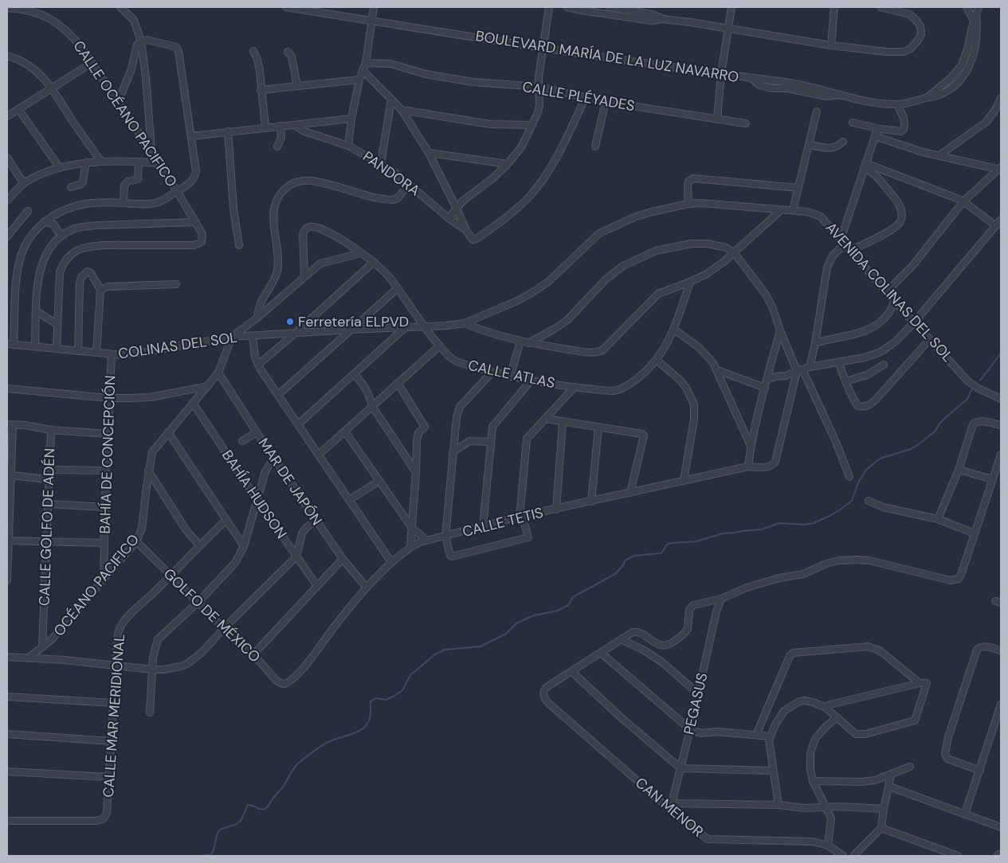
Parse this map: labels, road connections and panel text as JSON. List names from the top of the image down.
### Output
{
  "streets": {
    "street": [
      "BOULEVARD MARÍA DE LA LUZ NAVARRO",
      "CALLE PLÉYADES",
      "CALLE OCÉANO PACIFICO",
      "PANDORA",
      "AVENIDA COLINAS DEL SOL",
      "COLINAS DEL SOL",
      "CALLE ATLAS",
      "BAHÍA DE CONCEPCIÓN",
      "MAR DE JAPÓN",
      "BAHÍA HUDSON",
      "CALLE TETIS",
      "CALLE GOLFO DE ADÉN",
      "OCÉANO PACIFICO",
      "GOLFO DE MÉXICO",
      "PEGASUS",
      "CALLE MAR MERIDIONAL",
      "CAN MENOR"
    ]
  },
  "crossings": [
    ["CALLE PLÉYADES", "PANDORA"],
    ["AVENIDA COLINAS DEL SOL", "COLINAS DEL SOL"],
    ["AVENIDA COLINAS DEL SOL", "CALLE ATLAS"],
    ["COLINAS DEL SOL", "BAHÍA DE CONCEPCIÓN"],
    ["COLINAS DEL SOL", "OCÉANO PACIFICO"],
    ["BAHÍA DE CONCEPCIÓN", "OCÉANO PACIFICO"],
    ["MAR DE JAPÓN", "CALLE TETIS"],
    ["MAR DE JAPÓN", "OCÉANO PACIFICO"],
    ["BAHÍA HUDSON", "OCÉANO PACIFICO"],
    ["CALLE TETIS", "GOLFO DE MÉXICO"],
    ["CALLE GOLFO DE ADÉN", "OCÉANO PACIFICO"],
    ["OCÉANO PACIFICO", "GOLFO DE MÉXICO"],
    ["GOLFO DE MÉXICO", "CALLE MAR MERIDIONAL"],
    ["PEGASUS", "CAN MENOR"]
  ],
  "places": ["Ferretería ELPVD"]
}
